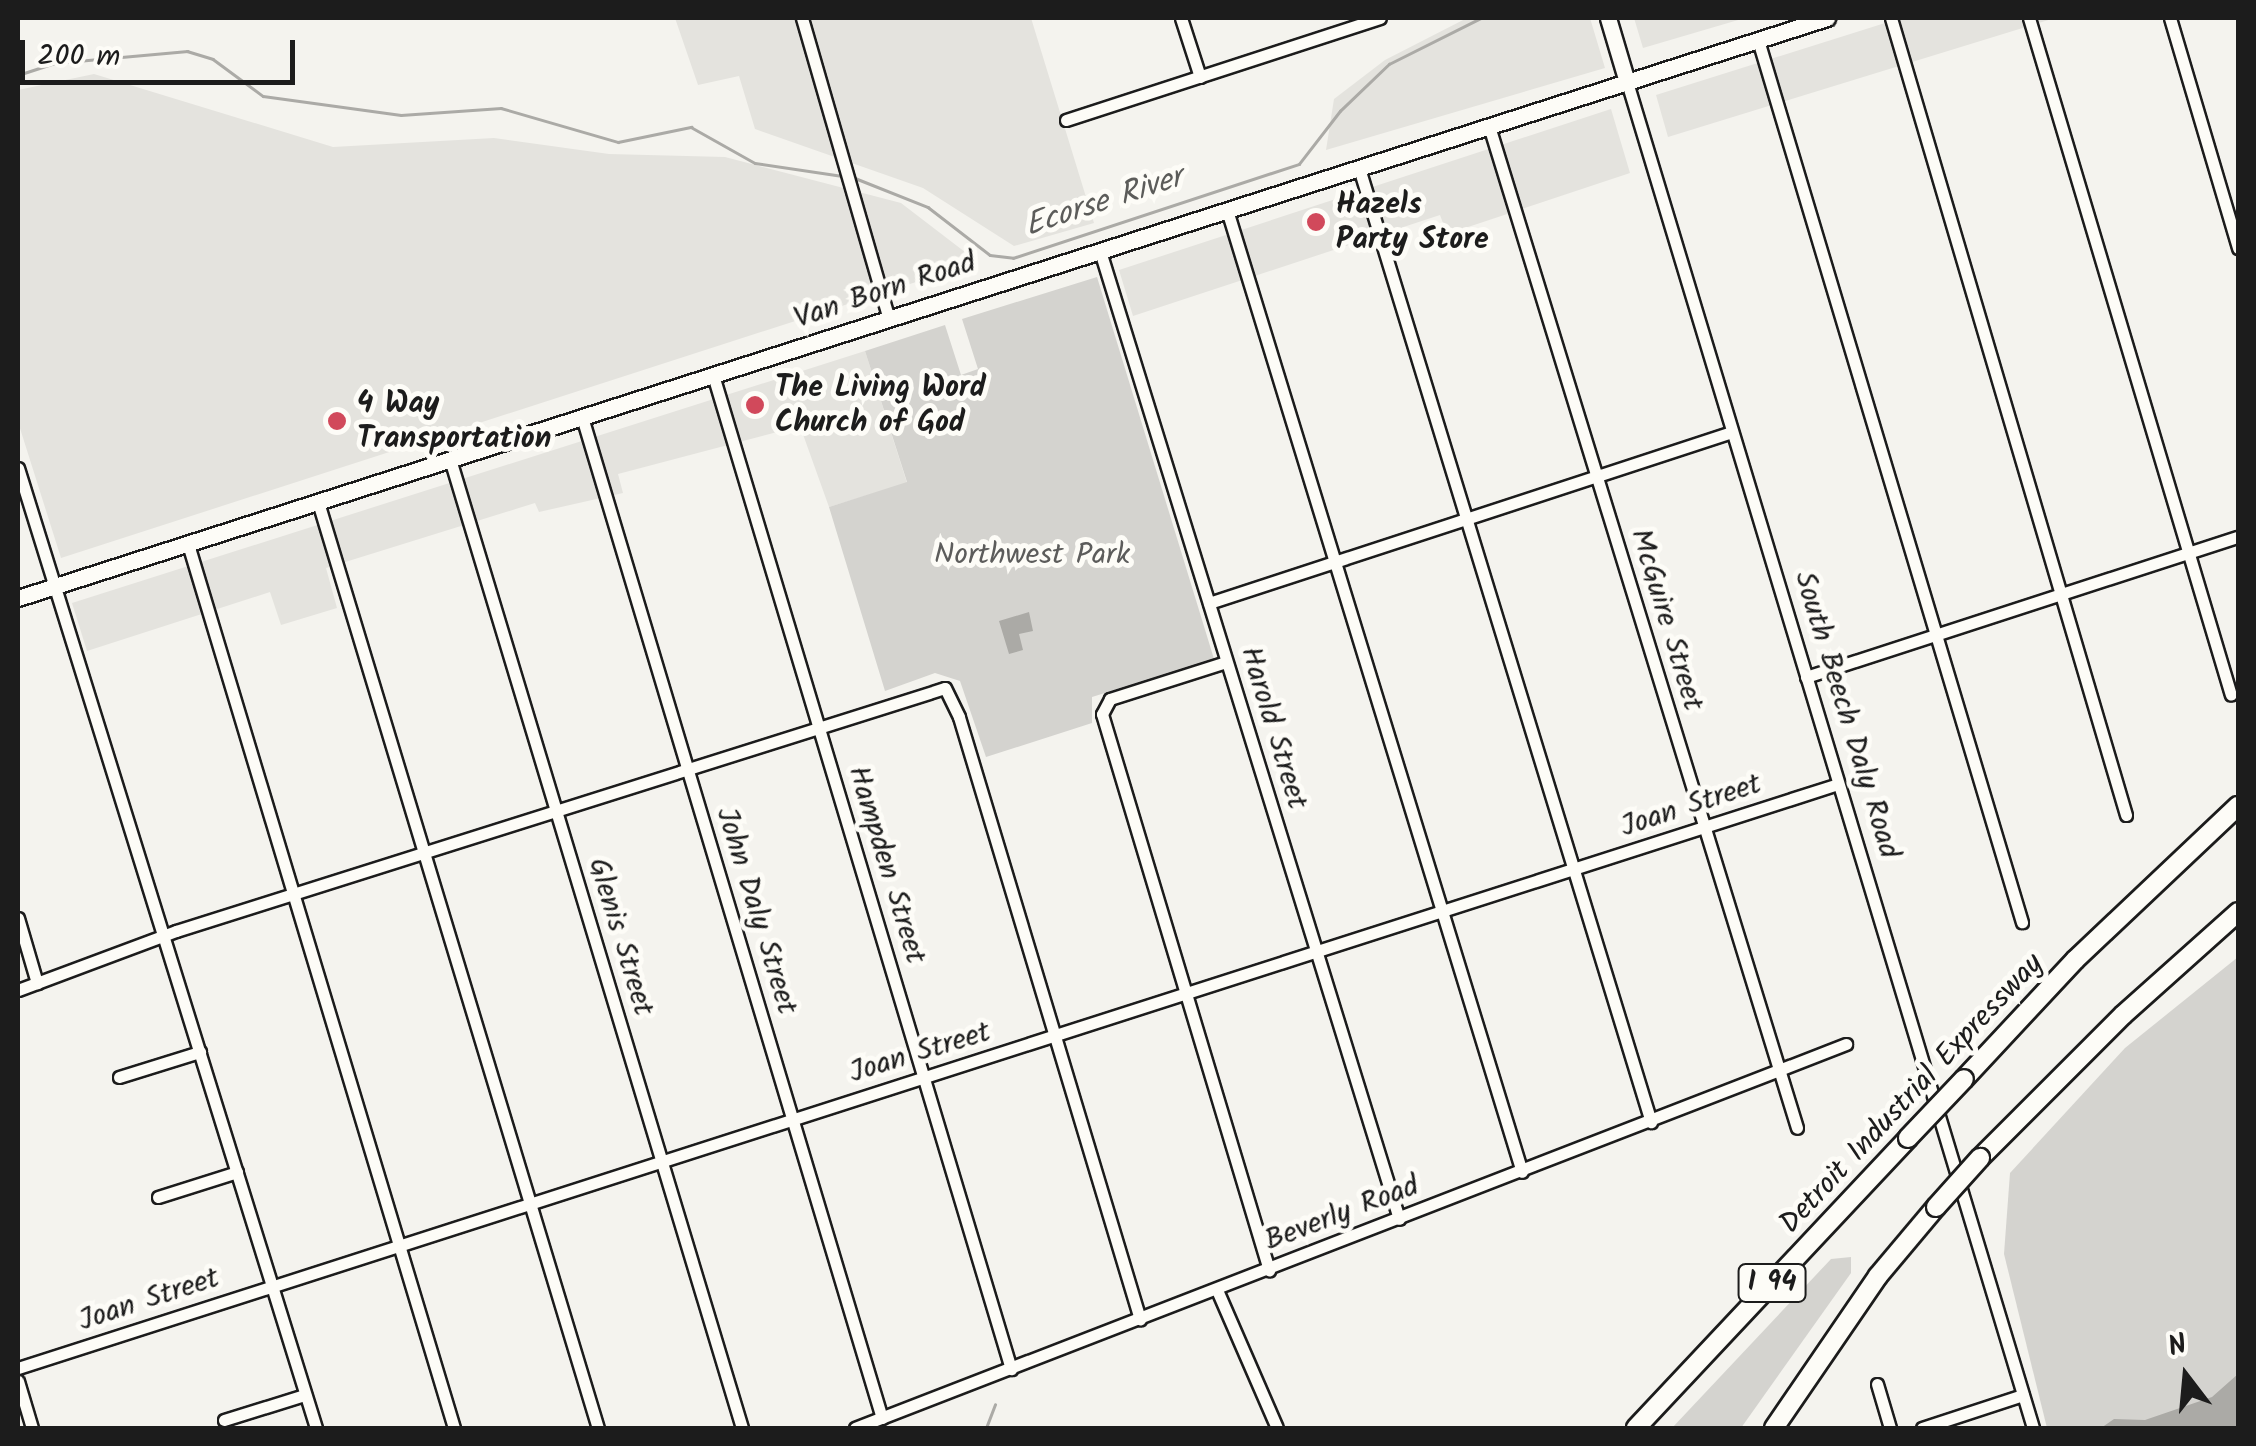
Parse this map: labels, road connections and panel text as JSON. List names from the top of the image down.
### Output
{
  "streets": {
    "highway": ["Detroit Industrial Expressway", "I 94"],
    "main road": ["Van Born Road", "South Beech Daly Road"],
    "street": [
      "McGuire Street",
      "Harold Street",
      "Joan Street",
      "Hampden Street",
      "John Daly Street",
      "Glenis Street",
      "Beverly Road"
    ]
  },
  "crossings": [
    ["Van Born Road", "McGuire Street"],
    ["Van Born Road", "South Beech Daly Road"],
    ["Van Born Road", "Harold Street"],
    ["Van Born Road", "Hampden Street"],
    ["Van Born Road", "John Daly Street"],
    ["Van Born Road", "Glenis Street"],
    ["McGuire Street", "Joan Street"],
    ["McGuire Street", "Beverly Road"],
    ["South Beech Daly Road", "Joan Street"],
    ["Harold Street", "Joan Street"],
    ["Harold Street", "Beverly Road"],
    ["Joan Street", "Hampden Street"],
    ["Joan Street", "John Daly Street"],
    ["Joan Street", "Glenis Street"],
    ["Hampden Street", "Beverly Road"],
    ["John Daly Street", "Beverly Road"]
  ],
  "water": ["Ecorse River"],
  "parks": ["Northwest Park"],
  "places": ["Hazels Party Store", "The Living Word Church of God", "4 Way Transportation"],
  "scale_bar": "200 m",
  "north": "top"
}
